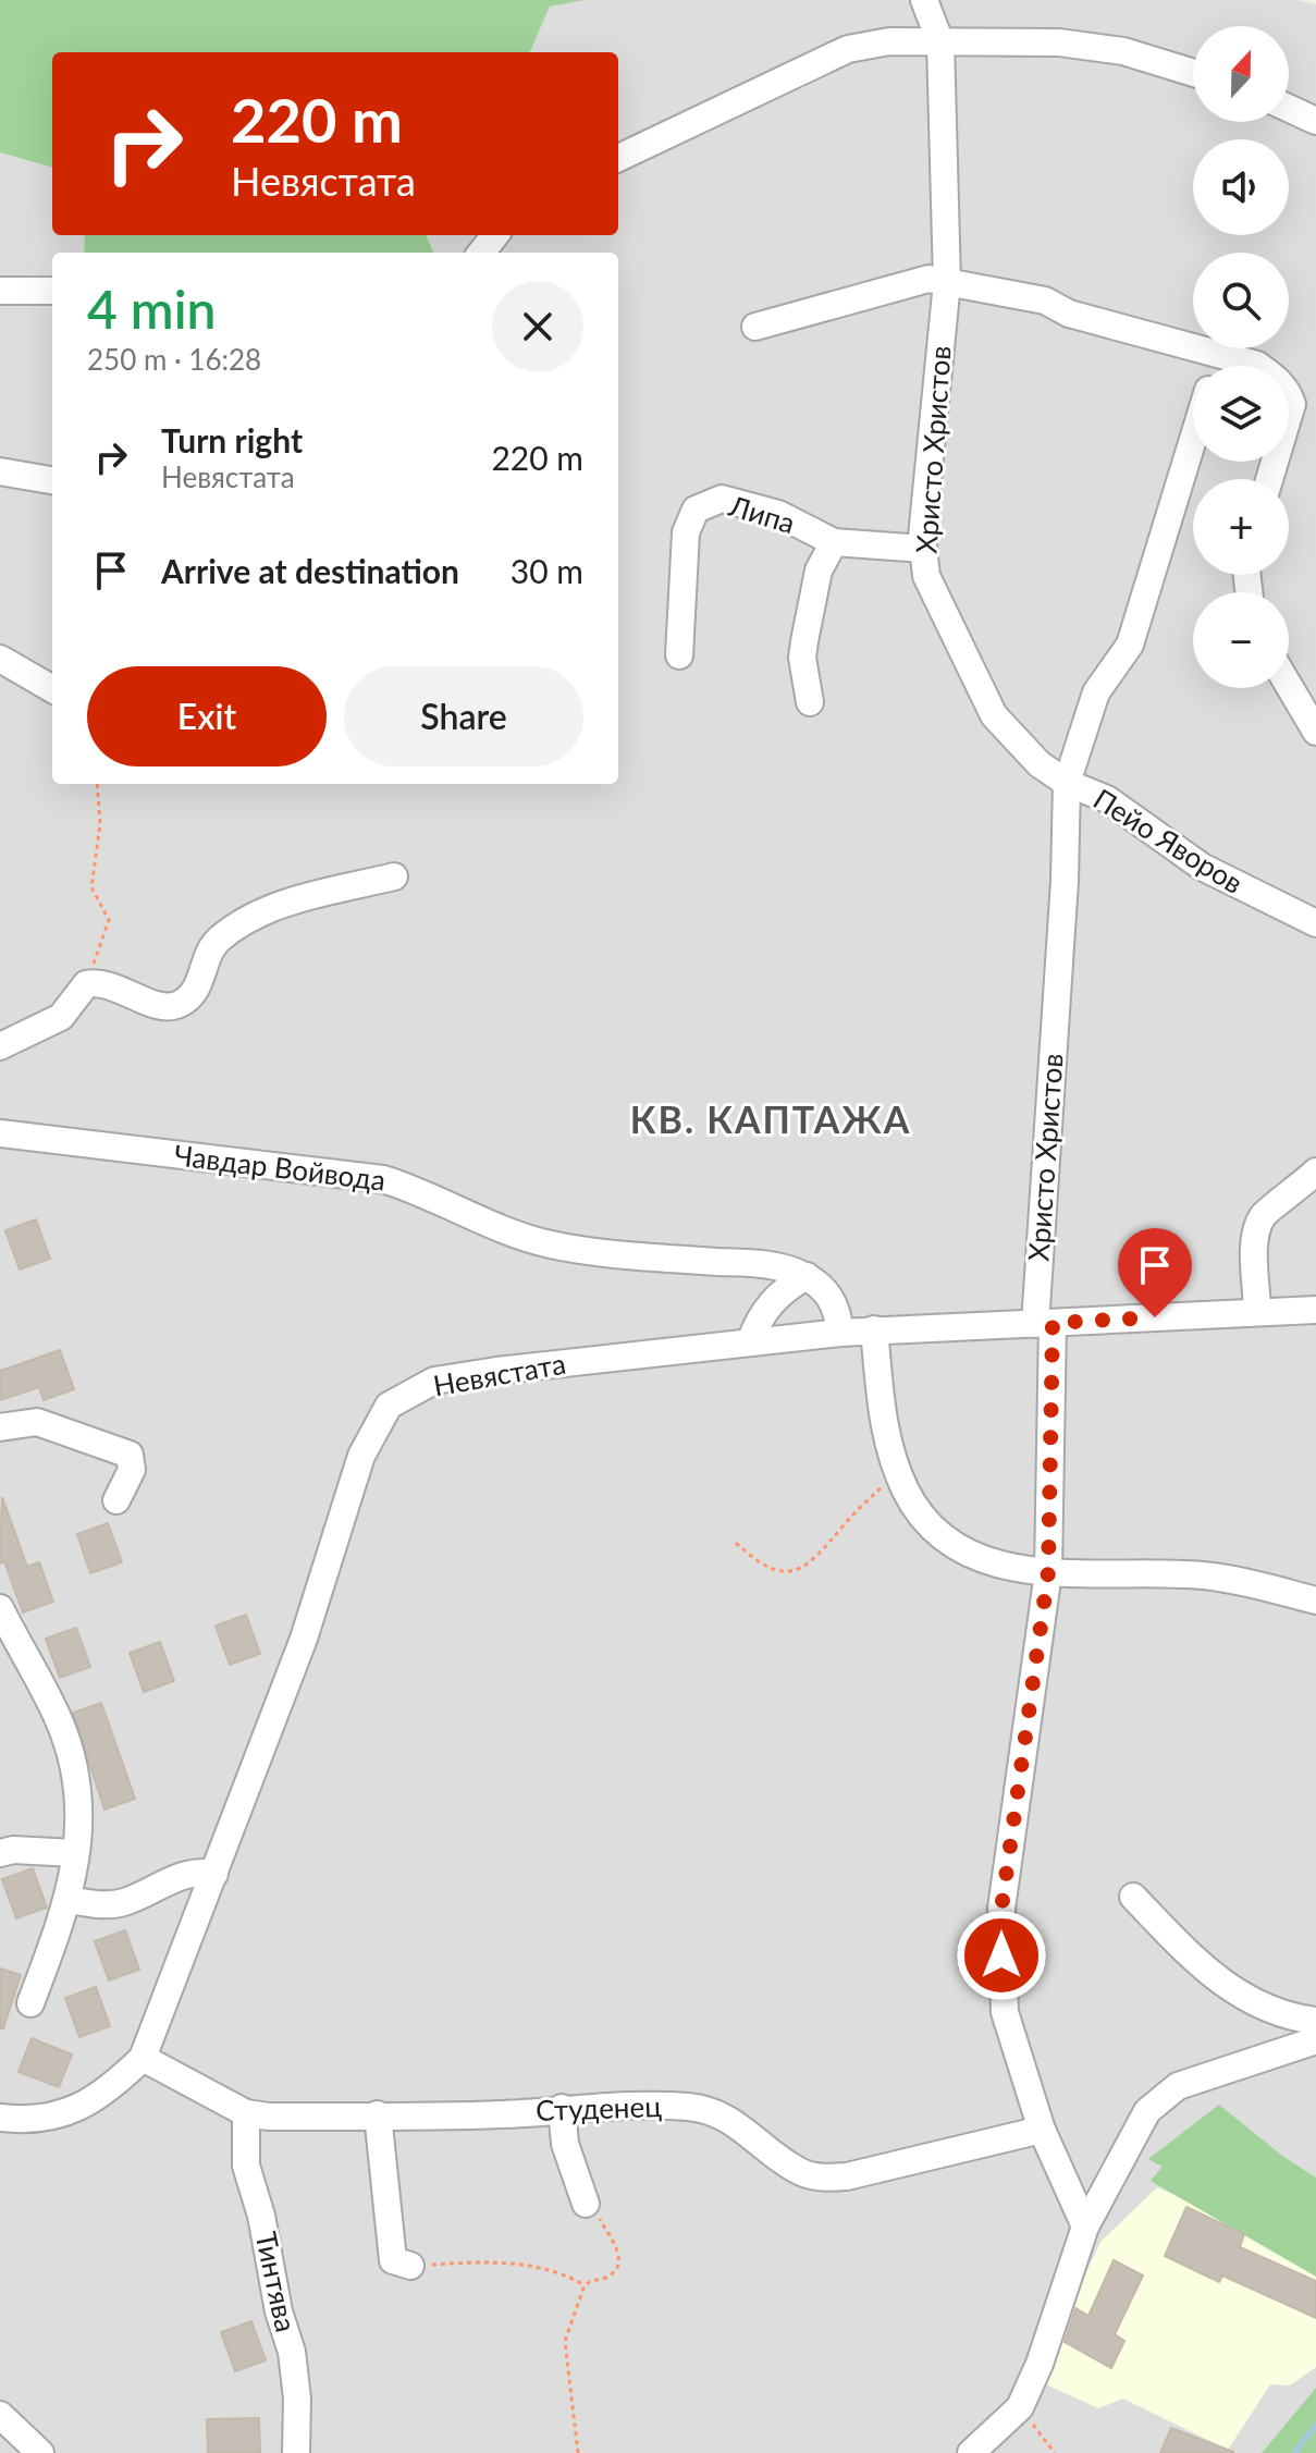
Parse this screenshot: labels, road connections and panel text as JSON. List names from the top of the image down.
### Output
{
  "streets": {
    "street": [
      "Христо Христов",
      "Липа",
      "Пейо Яворов",
      "Чавдар Войвода",
      "Невястата",
      "Студенец",
      "Тинтява"
    ]
  },
  "crossings": [
    ["Христо Христов", "Липа"],
    ["Христо Христов", "Пейо Яворов"],
    ["Христо Христов", "Невястата"],
    ["Христо Христов", "Студенец"],
    ["Невястата", "Студенец"],
    ["Студенец", "Тинтява"]
  ],
  "districts": ["КВ. КАПТАЖА"],
  "north": "top",
  "page": {
    "map_buttons": ["+", "−"],
    "turn": ["220 m", "Невястата"],
    "heading": ["4 min", "250 m · 16:28"],
    "list": [
      {
        "name": "Turn right",
        "note": "Невястата",
        "value": "220 m"
      },
      {
        "name": "Arrive at destination",
        "value": "30 m"
      }
    ],
    "buttons": ["Exit", "Share"]
  }
}
